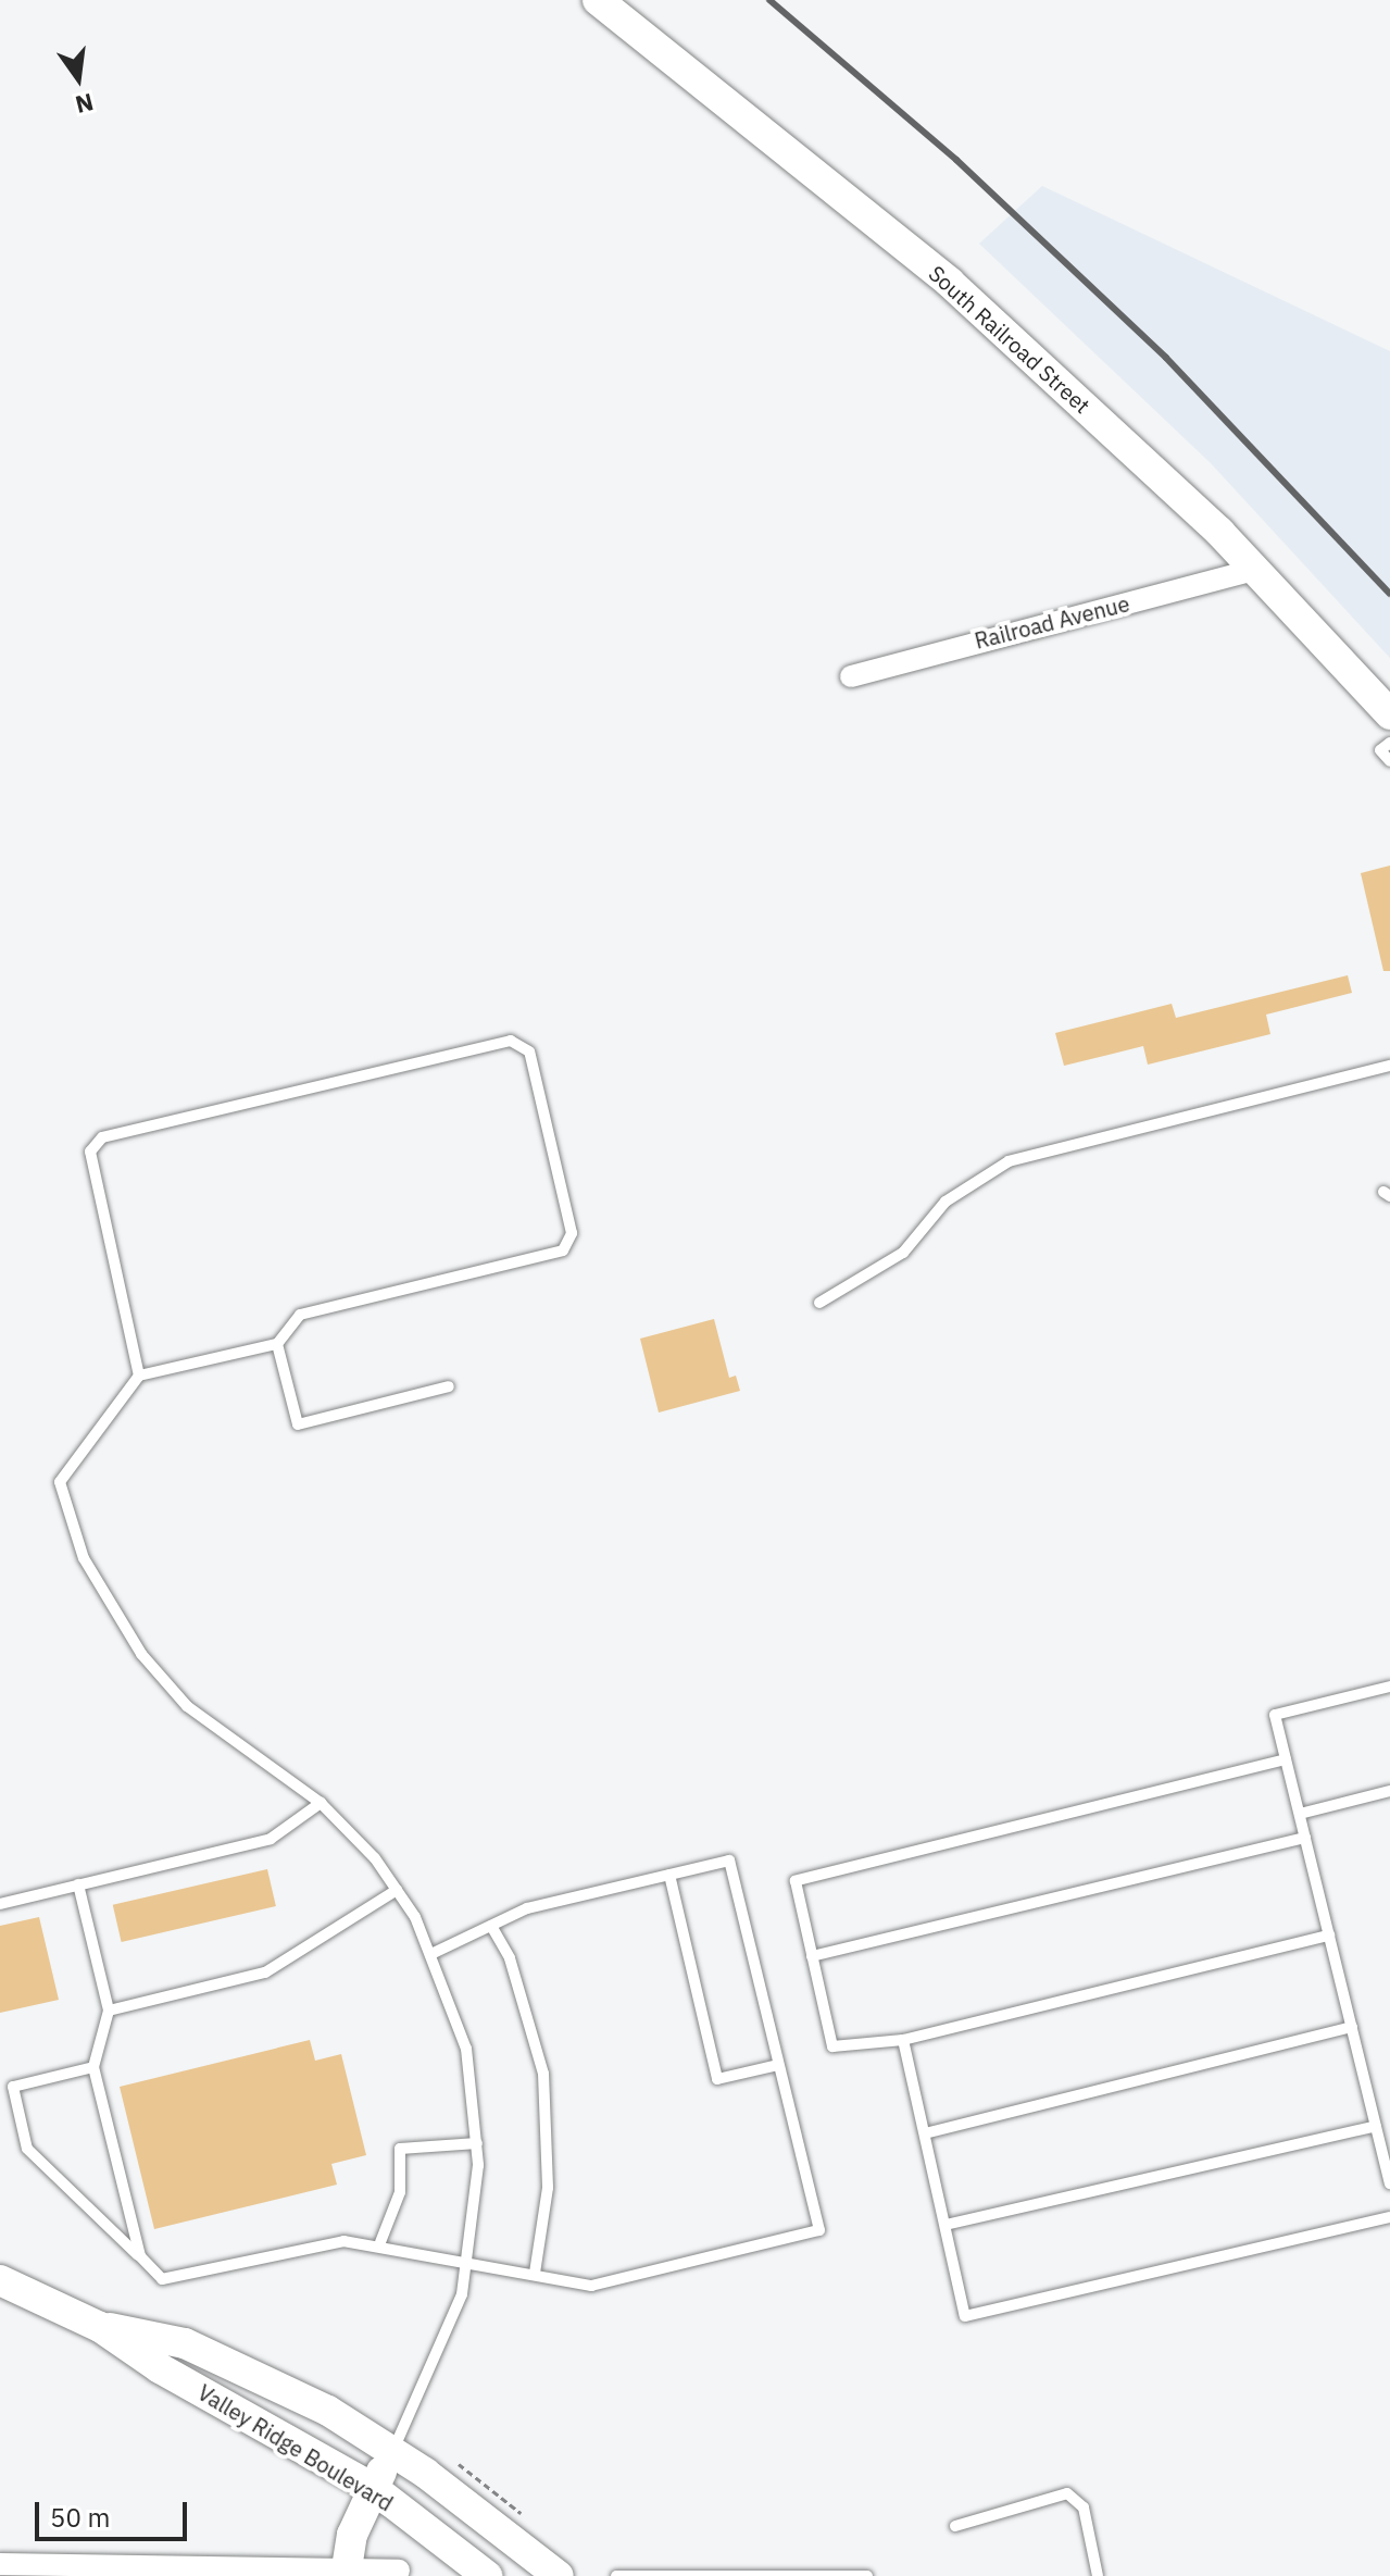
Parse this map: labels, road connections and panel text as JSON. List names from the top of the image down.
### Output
{
  "streets": {
    "street": ["South Railroad Street", "Railroad Avenue", "Valley Ridge Boulevard"]
  },
  "crossings": [
    ["South Railroad Street", "Railroad Avenue"]
  ],
  "scale_bar": "50 m",
  "north": "bottom"
}
